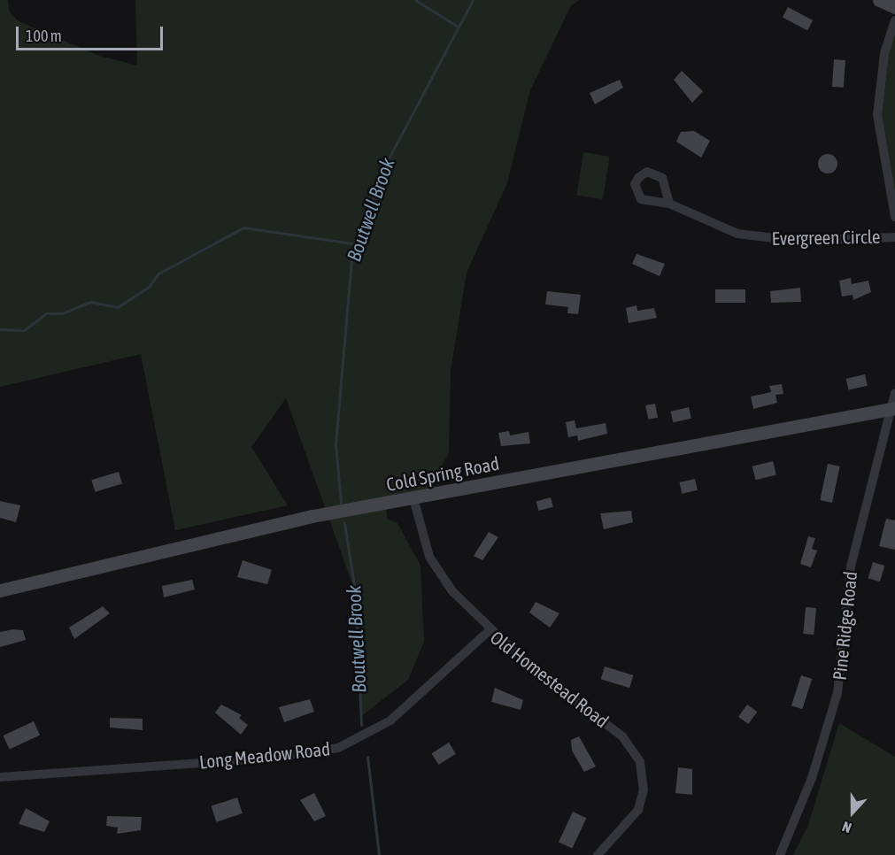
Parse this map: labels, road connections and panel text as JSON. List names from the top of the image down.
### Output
{
  "streets": {
    "street": [
      "Evergreen Circle",
      "Cold Spring Road",
      "Pine Ridge Road",
      "Old Homestead Road",
      "Long Meadow Road"
    ]
  },
  "crossings": [
    ["Cold Spring Road", "Pine Ridge Road"],
    ["Cold Spring Road", "Old Homestead Road"],
    ["Old Homestead Road", "Long Meadow Road"]
  ],
  "water": ["Boutwell Brook"],
  "scale_bar": "100 m",
  "north": "bottom"
}
